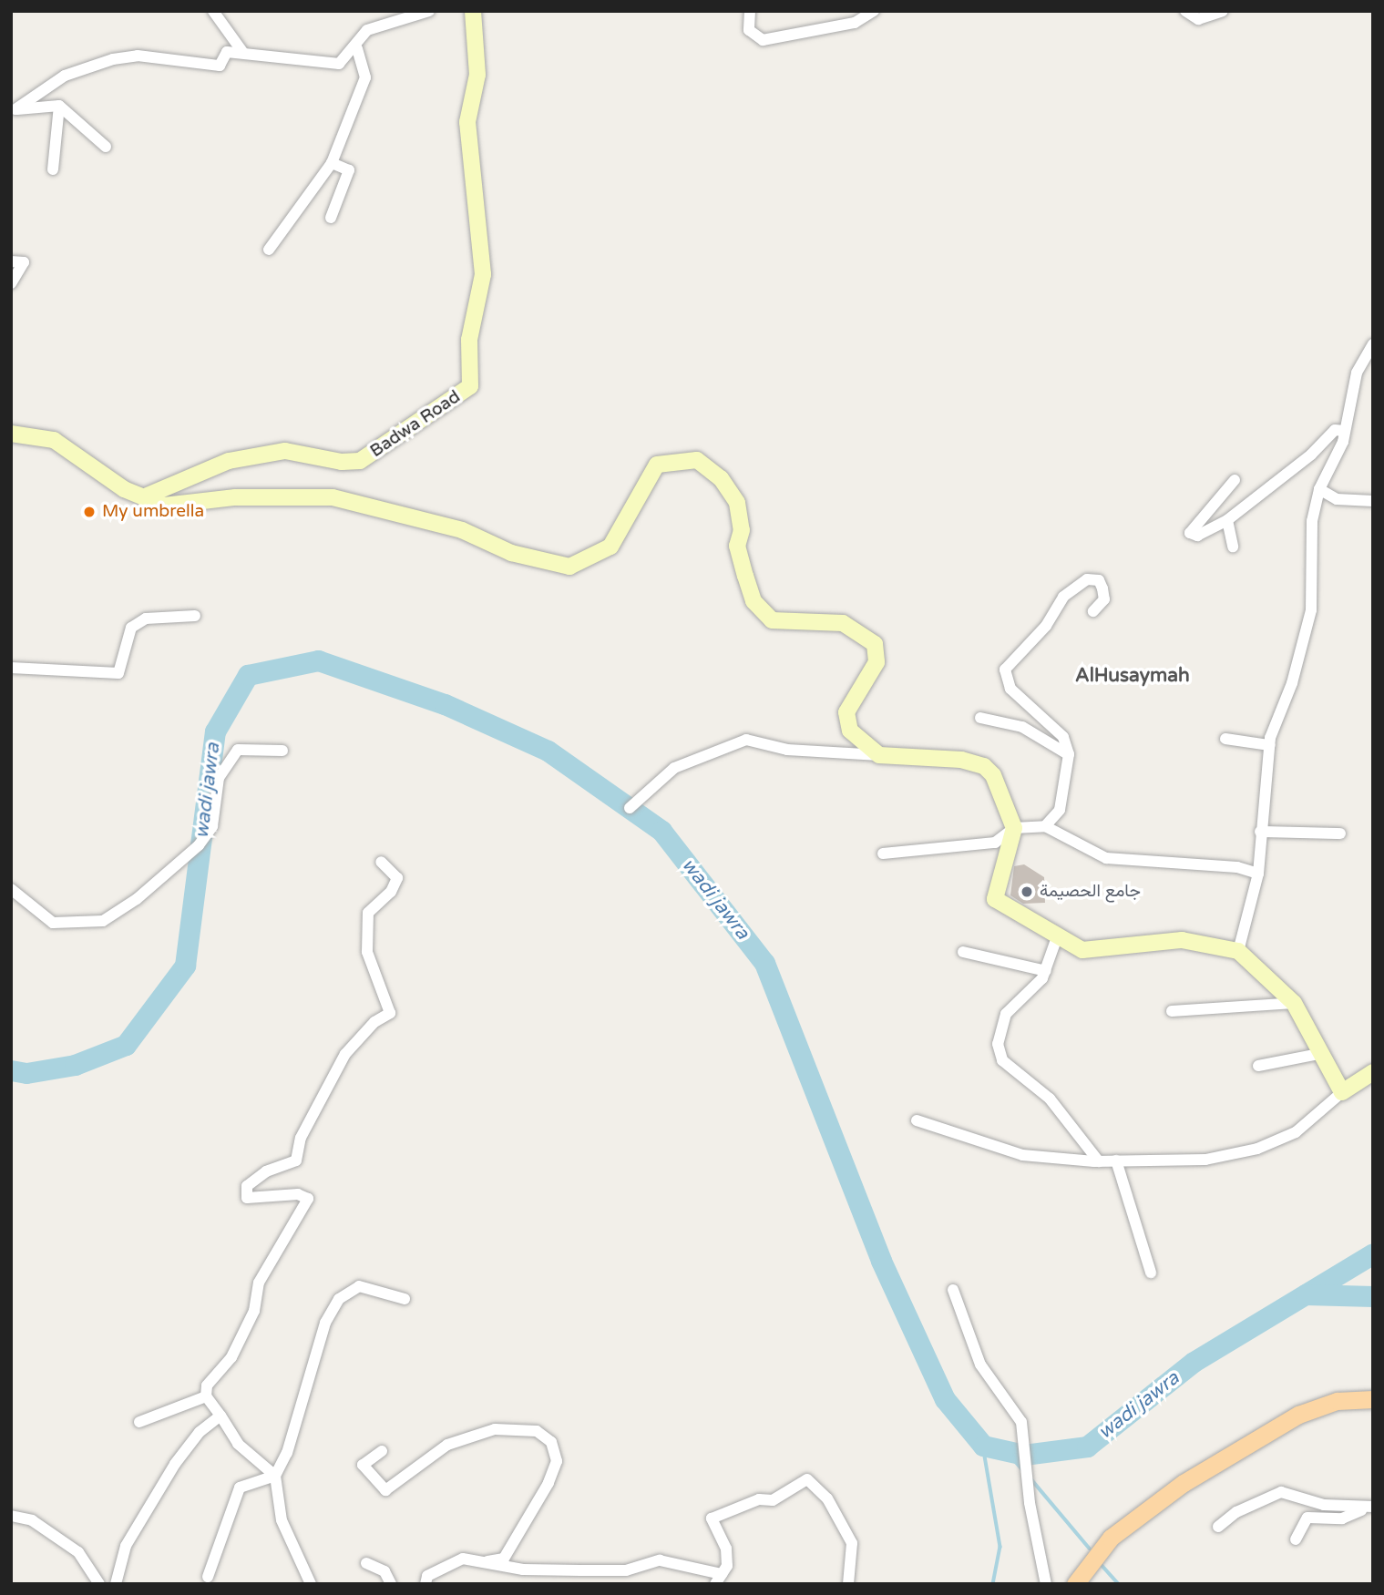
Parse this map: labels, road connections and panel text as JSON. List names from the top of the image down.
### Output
{
  "streets": {
    "street": ["Badwa Road"]
  },
  "districts": ["AlHusaymah"],
  "water": ["wadi jawra"],
  "places": ["My umbrella", "جامع الحصيمة"]
}
